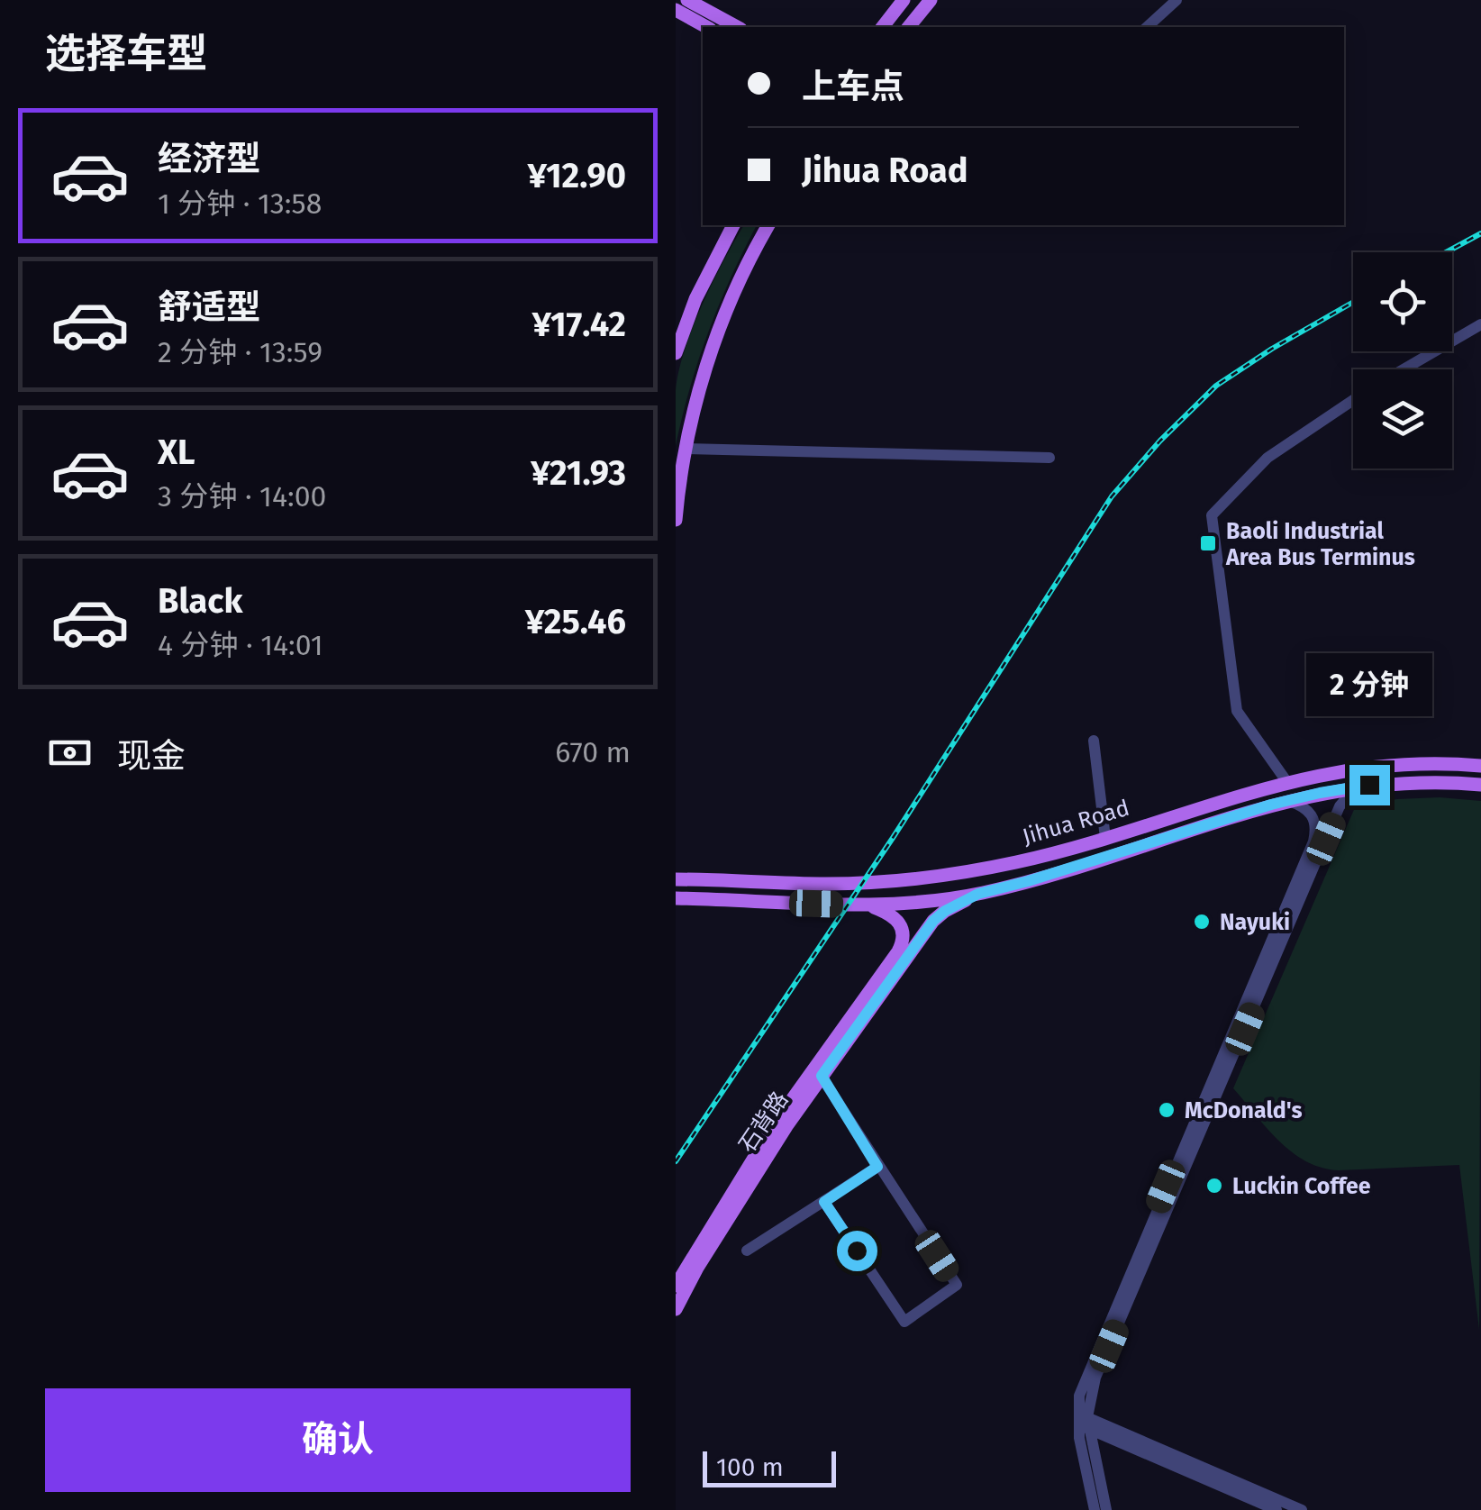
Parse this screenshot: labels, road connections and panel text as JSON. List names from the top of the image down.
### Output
{
  "streets": {
    "main road": ["Jihua Road", "石背路"]
  },
  "crossings": [
    ["Jihua Road", "石背路"]
  ],
  "places": {
    "transit": ["Baoli Industrial Area Bus Terminus"],
    "other": ["Nayuki", "McDonald's", "Luckin Coffee"]
  },
  "scale_bar": "100 m",
  "page": {
    "heading": "选择车型",
    "banner": ["上车点", "Jihua Road"],
    "list": [
      {
        "name": "经济型",
        "note": "1 分钟 · 13:58",
        "value": "¥12.90"
      },
      {
        "name": "舒适型",
        "note": "2 分钟 · 13:59",
        "value": "¥17.42"
      },
      {
        "name": "XL",
        "note": "3 分钟 · 14:00",
        "value": "¥21.93"
      },
      {
        "name": "Black",
        "note": "4 分钟 · 14:01",
        "value": "¥25.46"
      }
    ],
    "bubble": "2 分钟",
    "pay": ["现金", "670 m"],
    "buttons": "确认",
    "scale": "100 m"
  }
}
